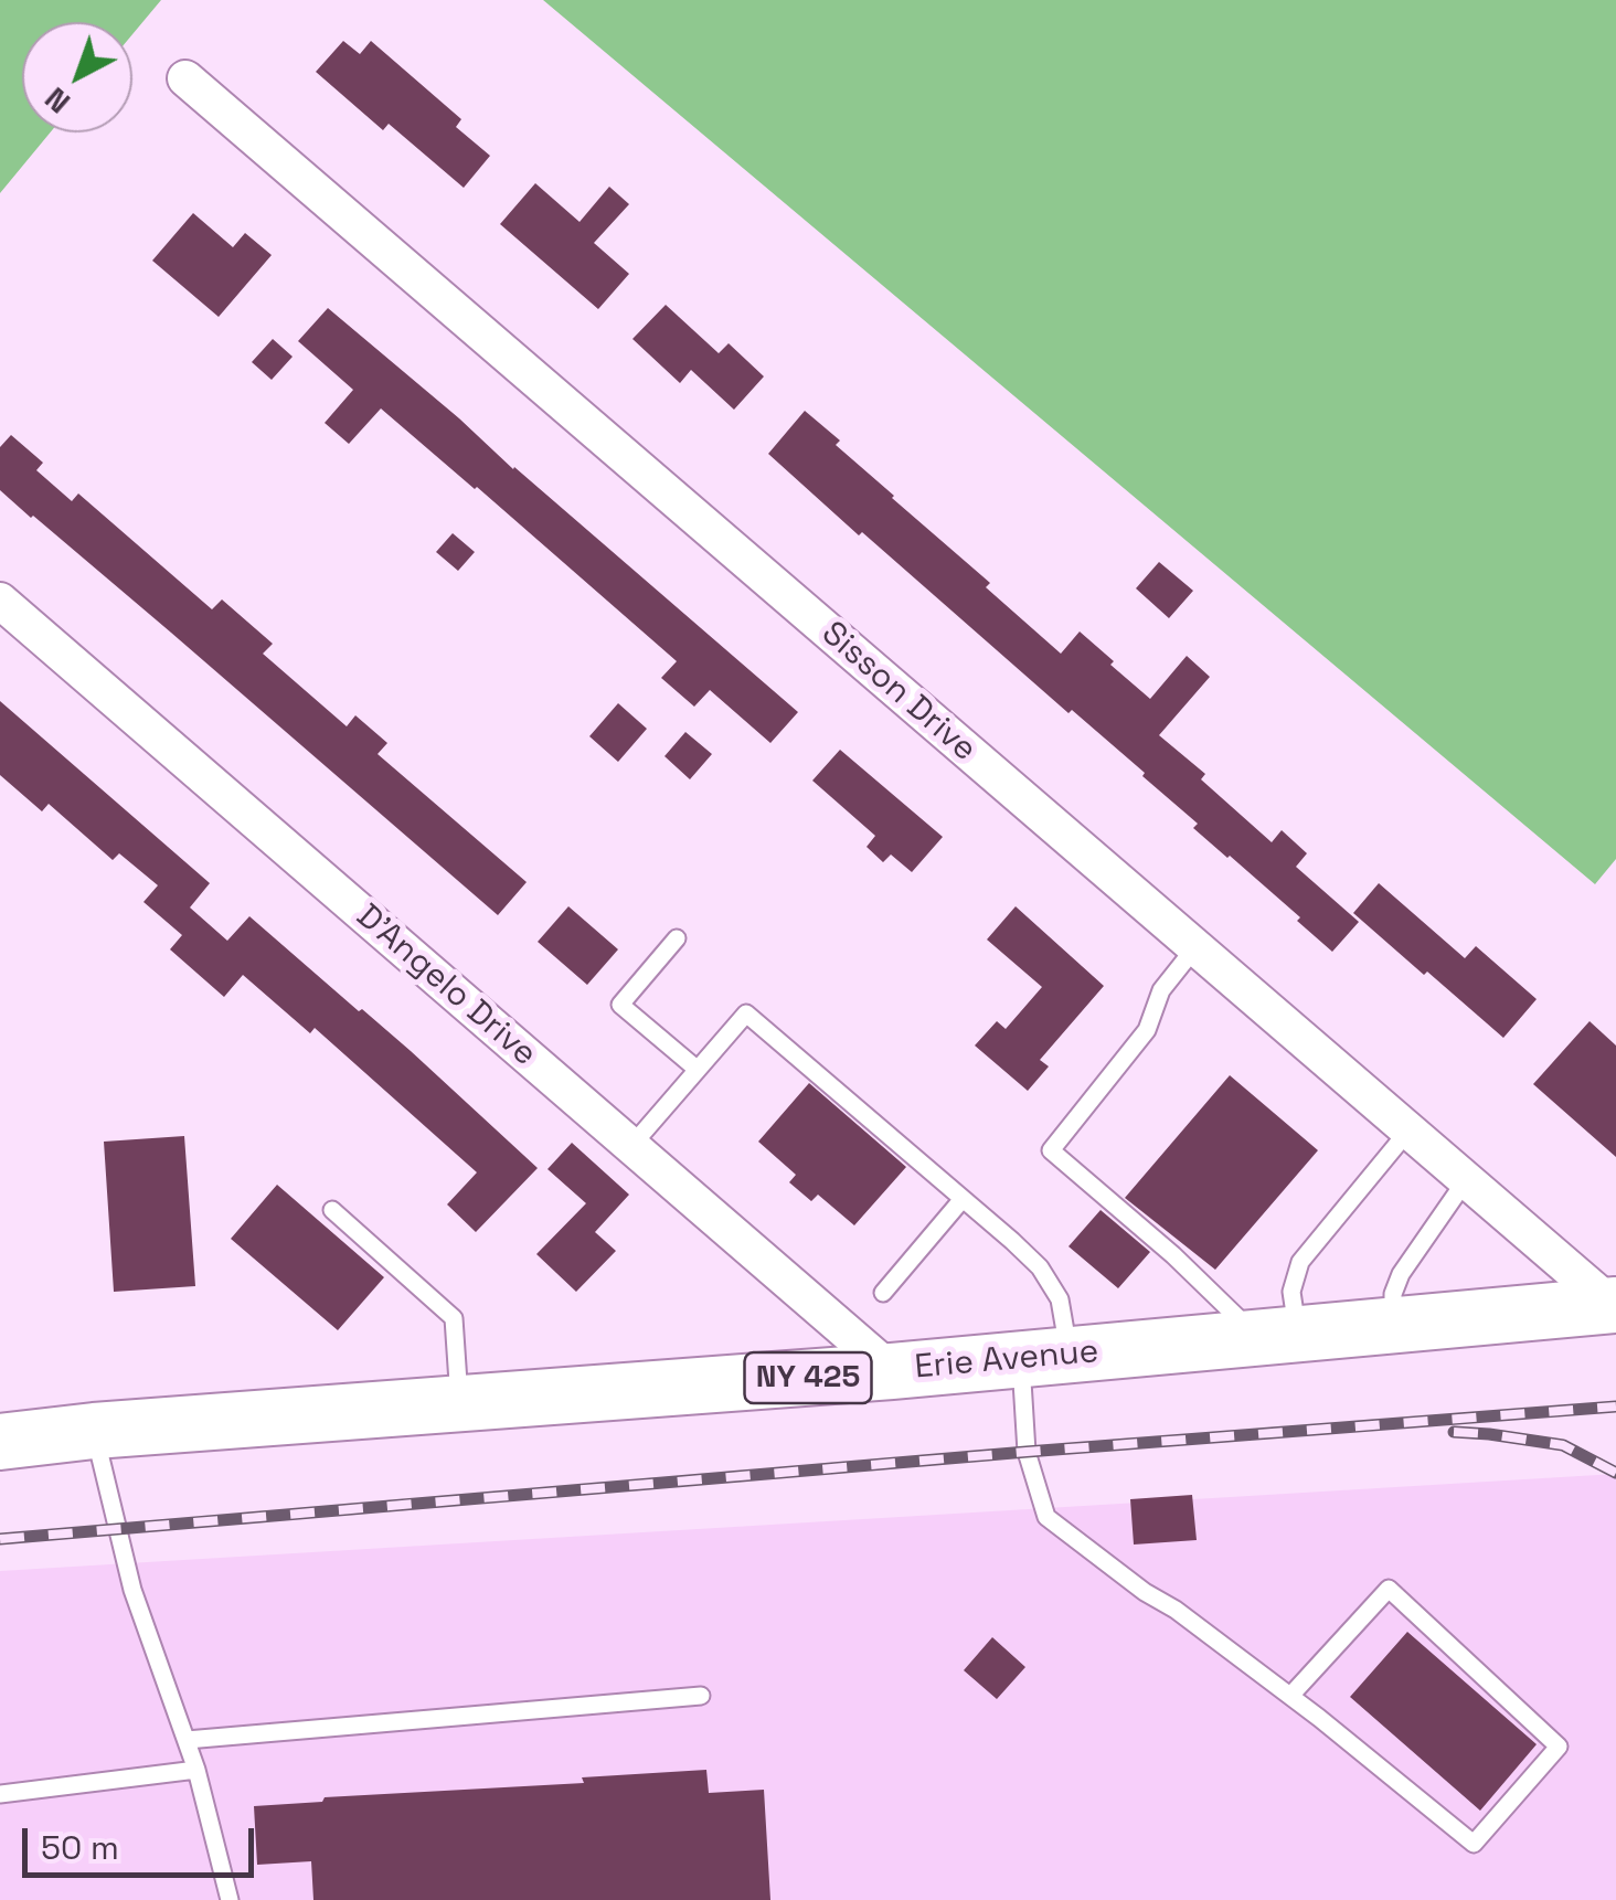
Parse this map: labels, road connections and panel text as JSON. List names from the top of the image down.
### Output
{
  "streets": {
    "main road": ["Erie Avenue", "NY 425"],
    "street": ["Sisson Drive", "D'Angelo Drive"]
  },
  "crossings": [
    ["Sisson Drive", "Erie Avenue"],
    ["D'Angelo Drive", "Erie Avenue"]
  ],
  "scale_bar": "50 m",
  "north": "bottom left"
}
